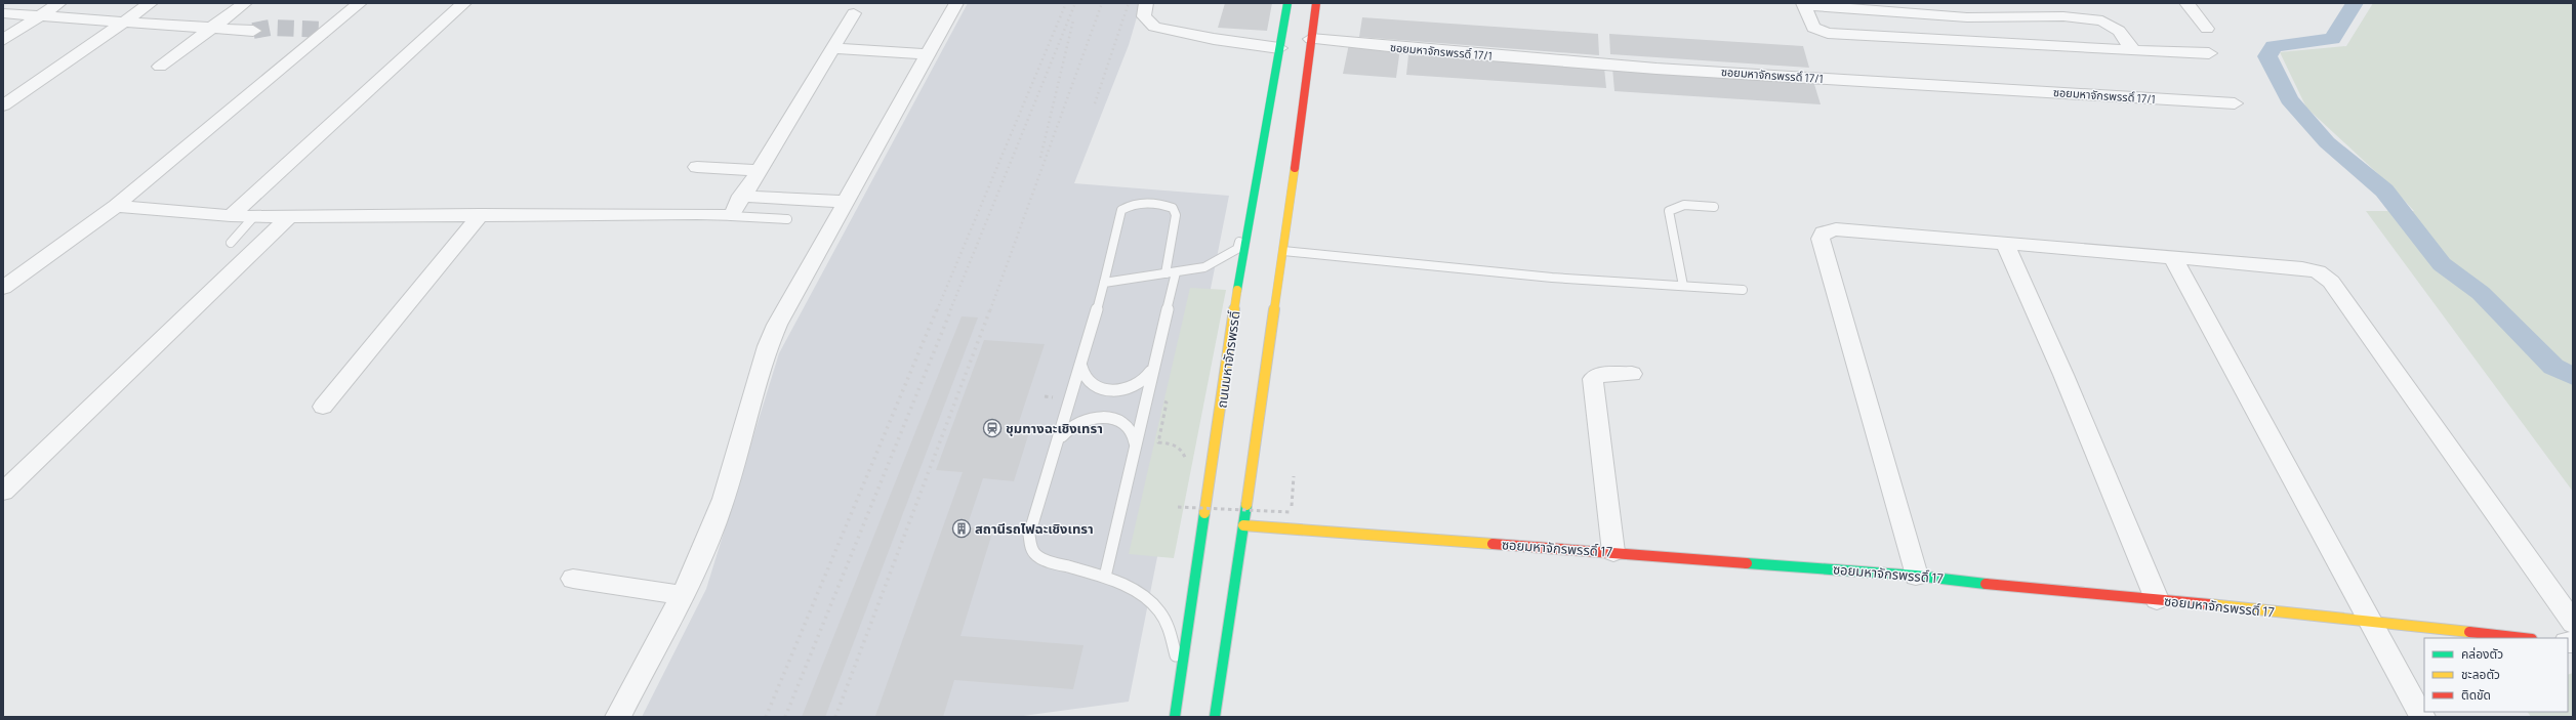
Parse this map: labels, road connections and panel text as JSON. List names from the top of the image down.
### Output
{
  "streets": {
    "main road": ["ถนนมหาจักรพรรดิ์", "ซอยมหาจักรพรรดิ์ 17"],
    "street": ["ซอยมหาจักรพรรดิ์ 17/1"]
  },
  "places": {
    "station": ["ชุมทางฉะเชิงเทรา"],
    "building": ["สถานีรถไฟฉะเชิงเทรา"]
  },
  "legend": ["คล่องตัว", "ชะลอตัว", "ติดขัด"]
}
